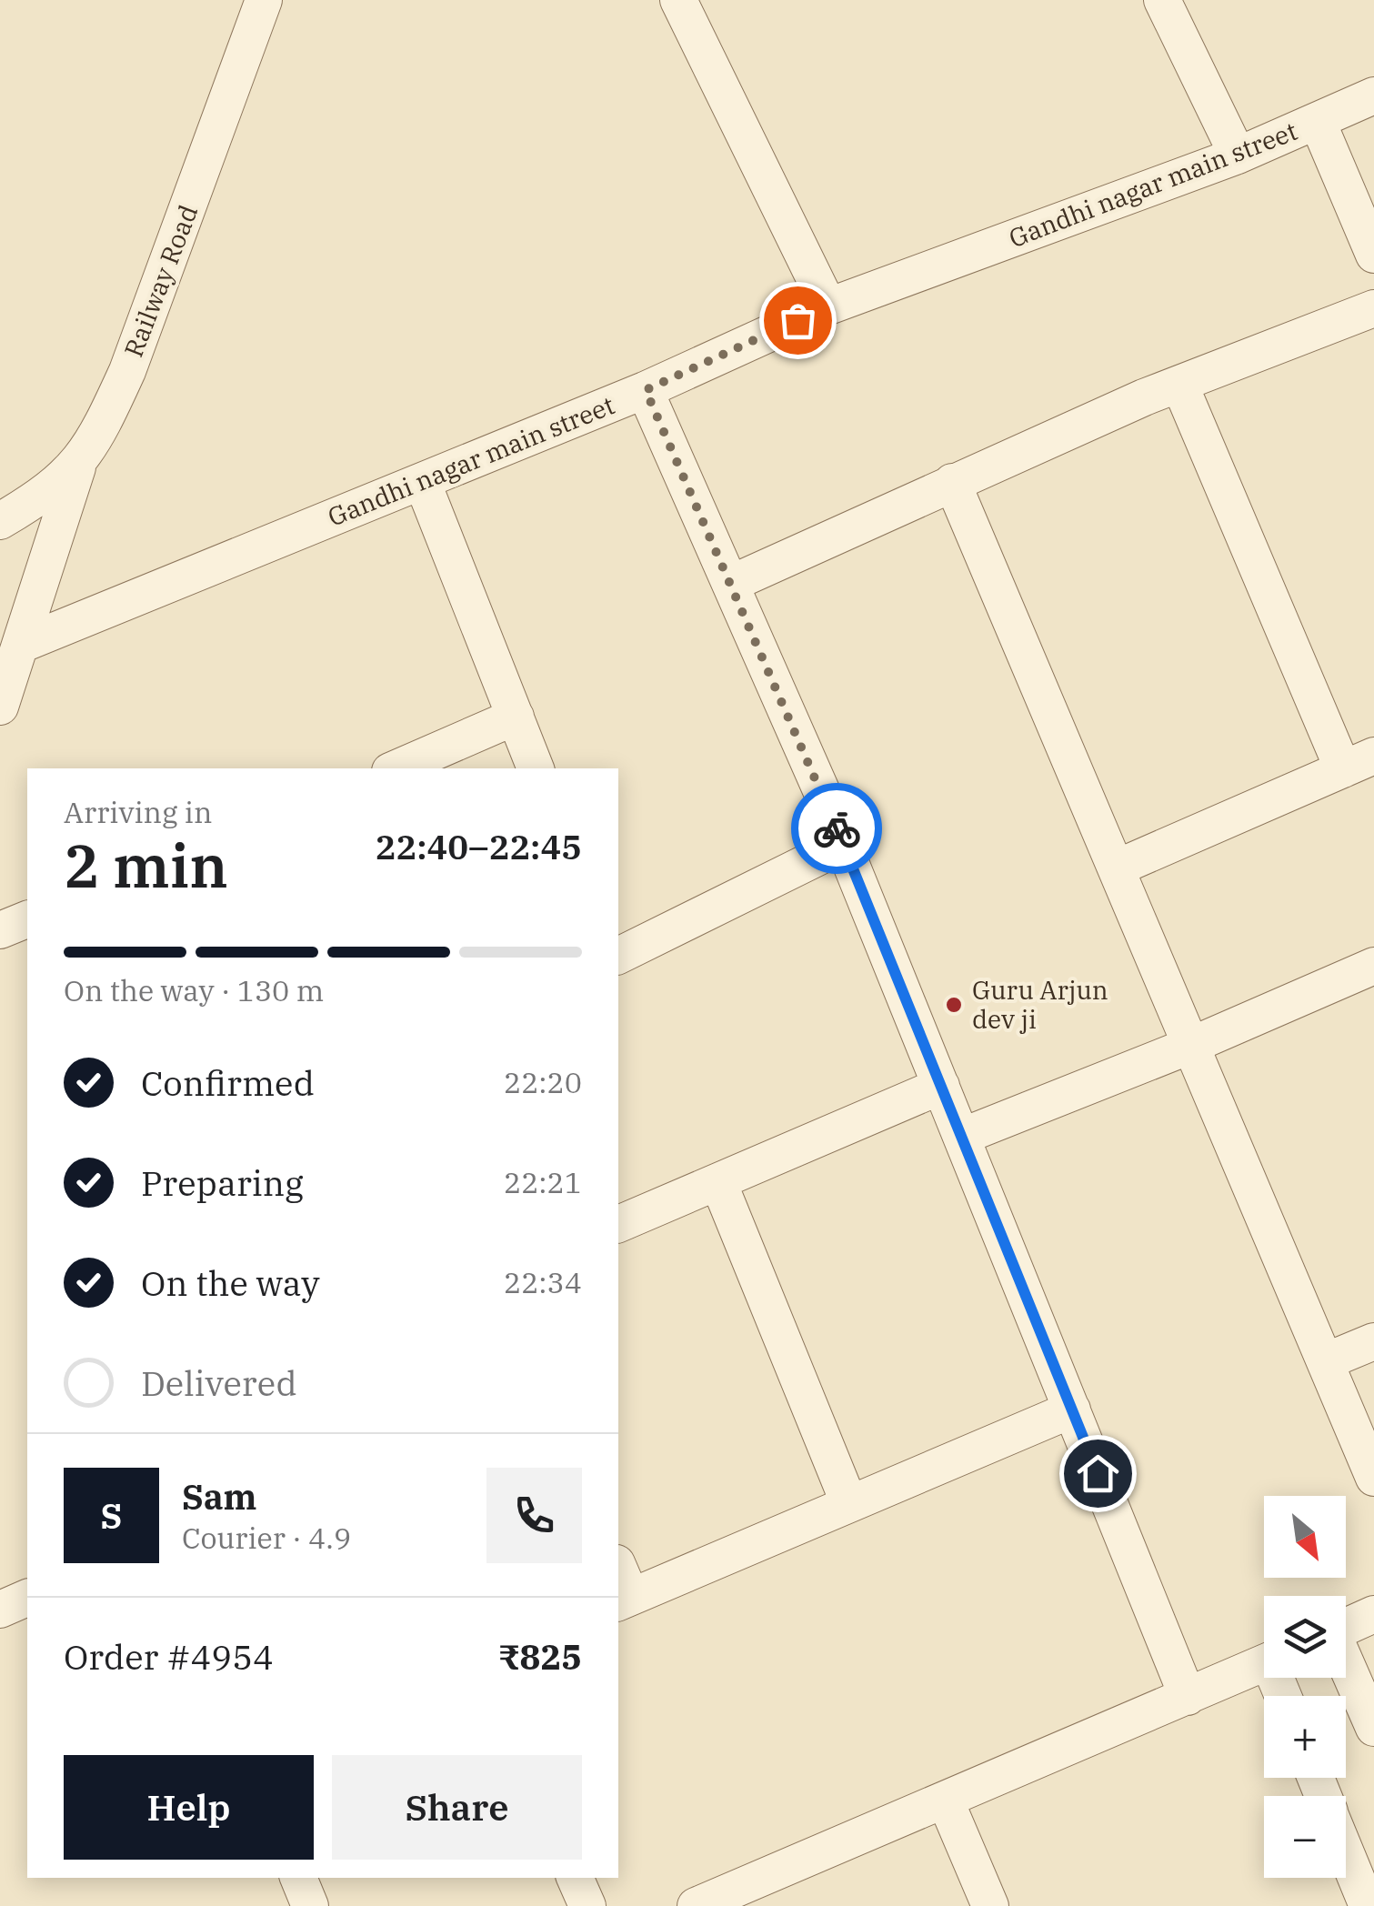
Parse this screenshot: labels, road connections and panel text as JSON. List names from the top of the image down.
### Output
{
  "streets": {
    "street": ["Gandhi nagar main street", "Railway Road"]
  },
  "places": ["Guru Arjun dev ji"],
  "north": "bottom right",
  "page": {
    "heading": ["2 min", "Arriving in", "22:40–22:45"],
    "panel": [
      "Sam",
      "Courier · 4.9",
      "Order #4954",
      "₹825"
    ],
    "bar": "On the way · 130 m",
    "list": [
      ["Confirmed", "22:20"],
      ["Preparing", "22:21"],
      ["On the way", "22:34"],
      "Delivered"
    ],
    "round": "S",
    "map_buttons": ["+", "−"],
    "buttons": ["Help", "Share"]
  }
}
